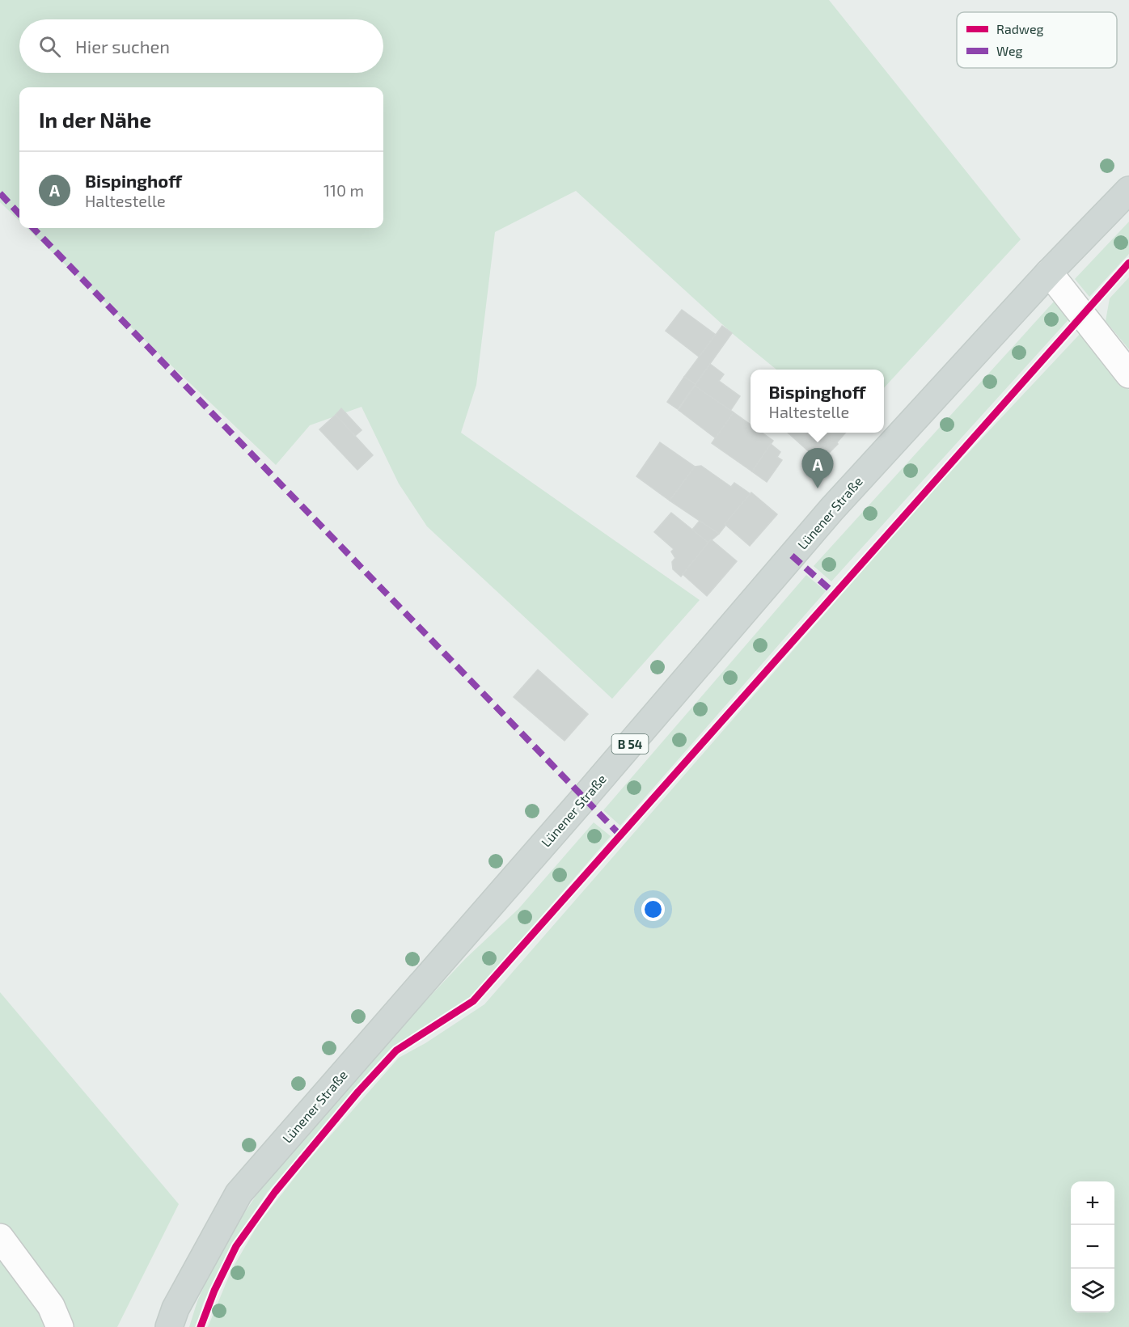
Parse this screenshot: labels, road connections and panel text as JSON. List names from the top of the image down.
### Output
{
  "streets": {
    "main road": ["Lünener Straße", "B 54"]
  },
  "legend": ["Radweg", "Weg"],
  "page": {
    "search": "Hier suchen",
    "heading": "In der Nähe",
    "list": [
      {
        "mark": "A",
        "name": "Bispinghoff",
        "note": "Haltestelle",
        "value": "110 m"
      }
    ],
    "popup": ["Bispinghoff", "Haltestelle"],
    "pins": "A",
    "map_buttons": ["+", "−"]
  }
}
